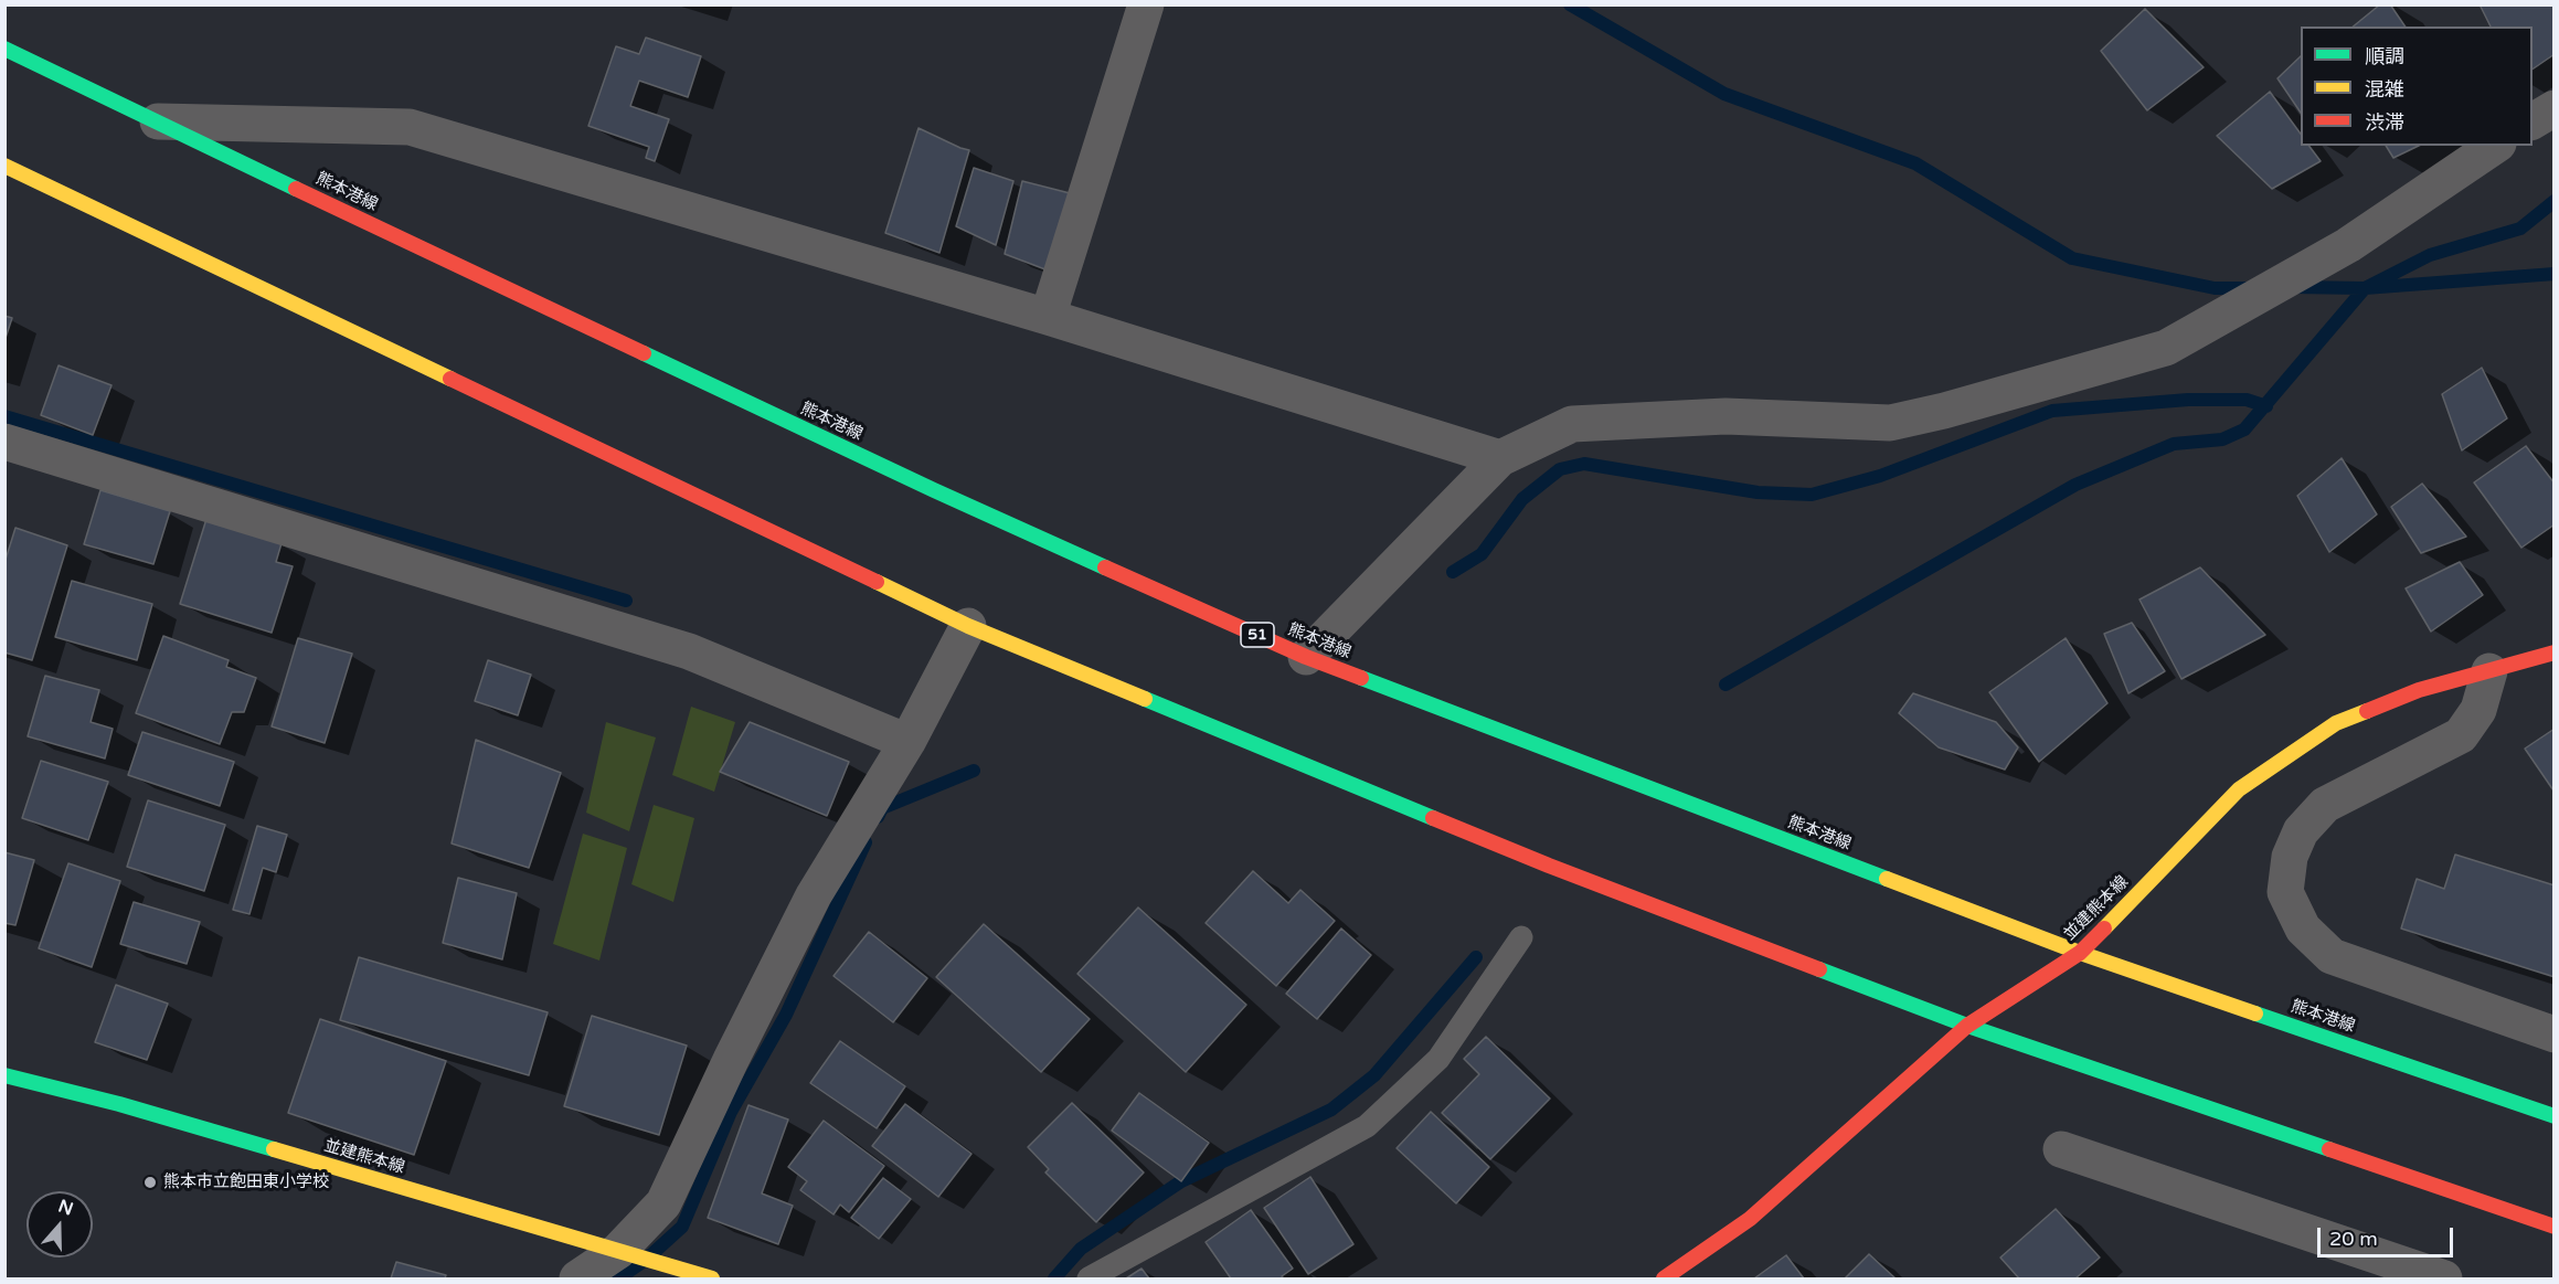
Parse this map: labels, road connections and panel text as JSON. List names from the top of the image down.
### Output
{
  "streets": {
    "main road": ["熊本港線", "51", "並建熊本線"]
  },
  "crossings": [
    ["熊本港線", "並建熊本線"]
  ],
  "places": ["熊本市立飽田東小学校"],
  "legend": ["順調", "混雑", "渋滞"],
  "scale_bar": "20 m",
  "north": "top"
}
